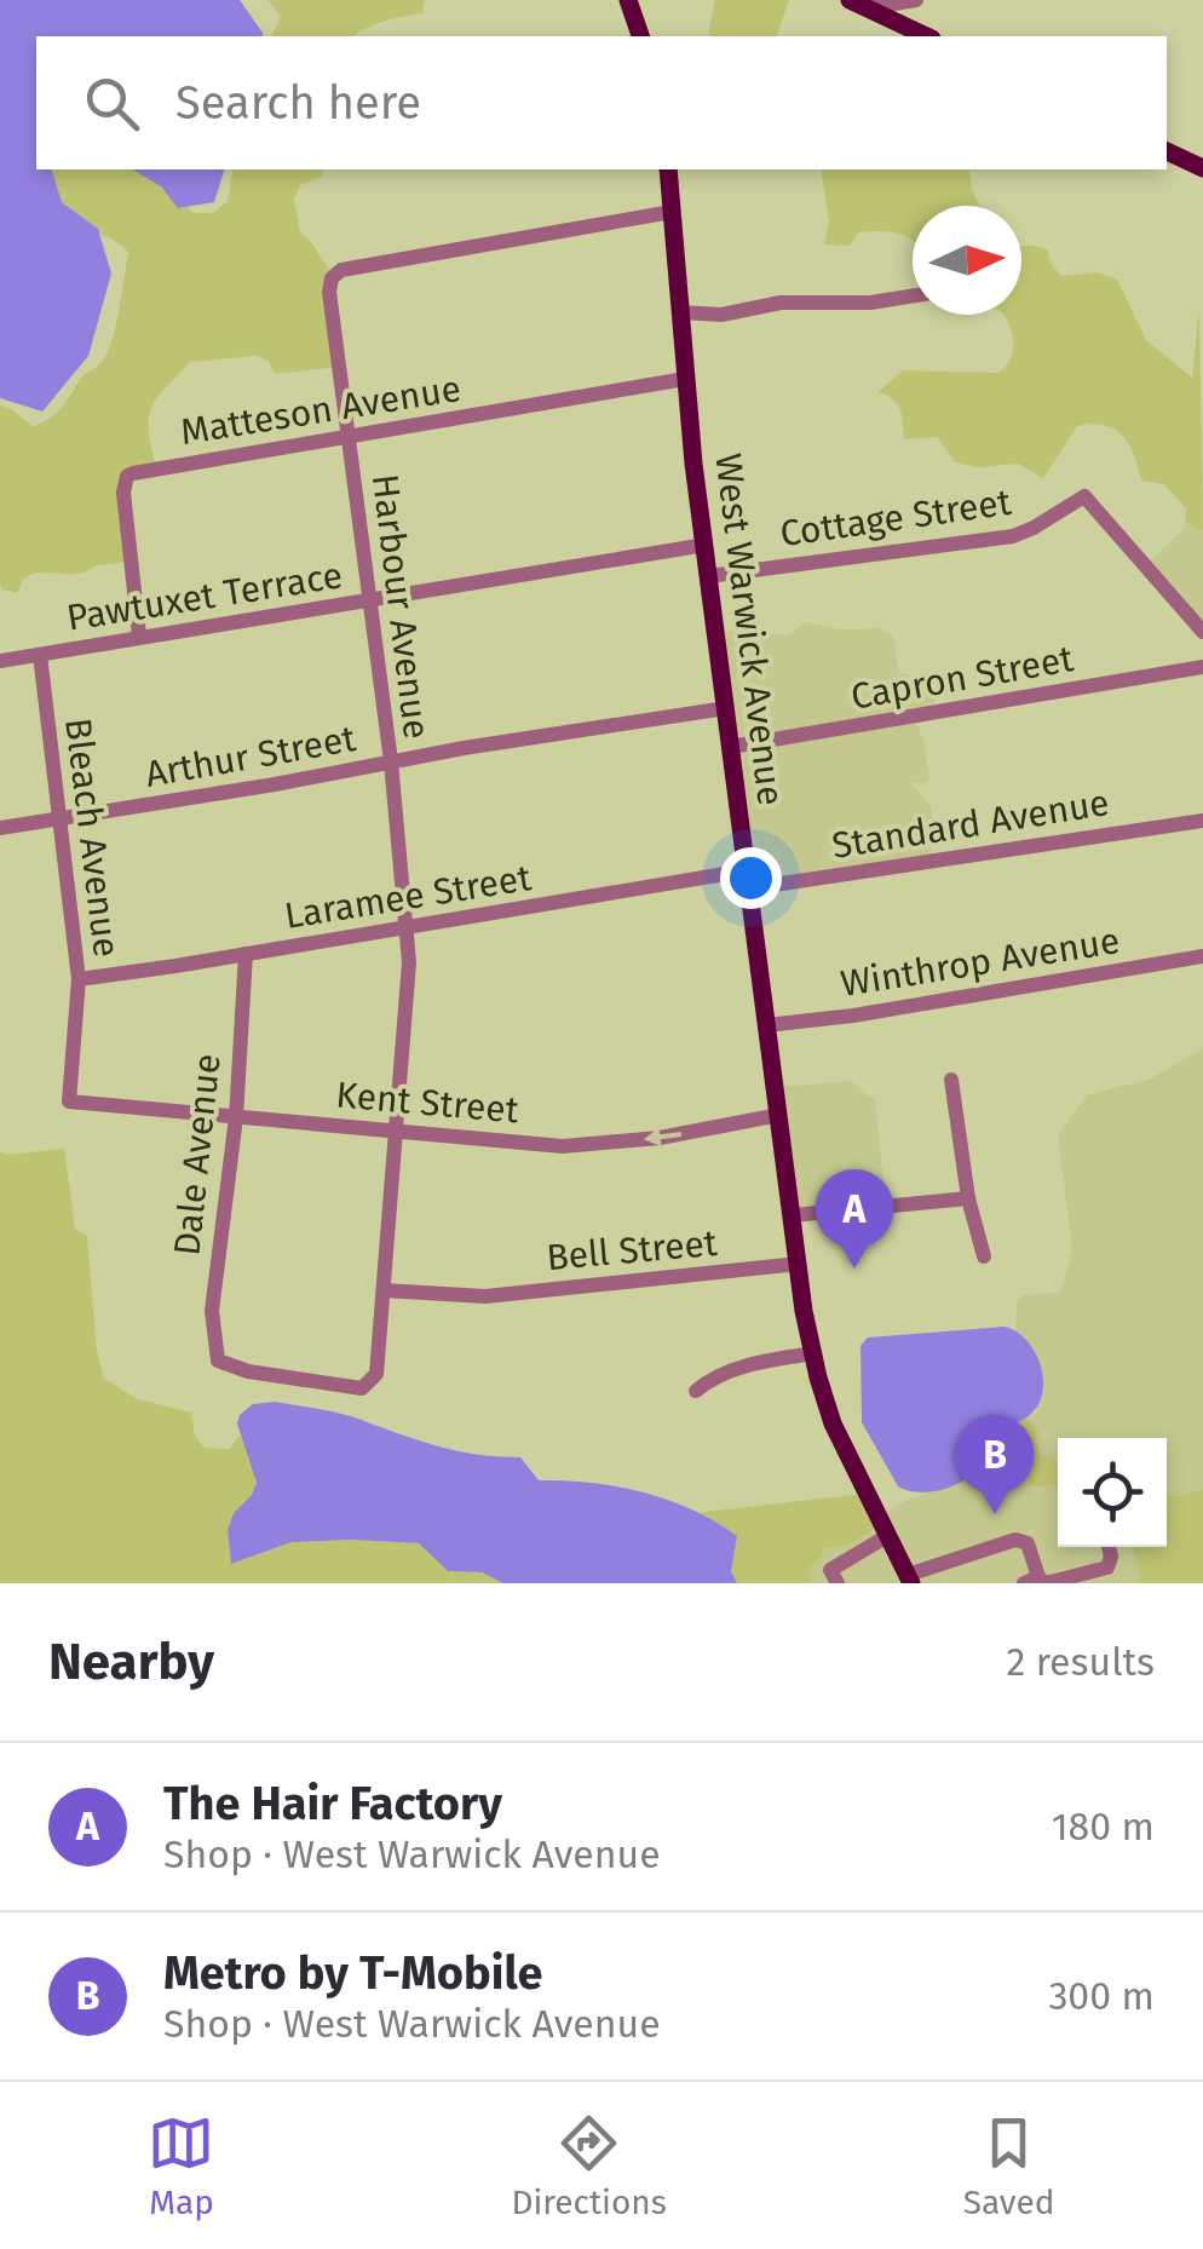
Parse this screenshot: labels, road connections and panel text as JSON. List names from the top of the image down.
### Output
{
  "streets": {
    "main road": ["West Warwick Avenue"],
    "street": [
      "Matteson Avenue",
      "Cottage Street",
      "Pawtuxet Terrace",
      "Harbour Avenue",
      "Capron Street",
      "Arthur Street",
      "Standard Avenue",
      "Bleach Avenue",
      "Laramee Street",
      "Winthrop Avenue",
      "Kent Street",
      "Dale Avenue",
      "Bell Street"
    ]
  },
  "crossings": [
    ["Matteson Avenue", "Pawtuxet Terrace"],
    ["Matteson Avenue", "Harbour Avenue"],
    ["Matteson Avenue", "West Warwick Avenue"],
    ["Cottage Street", "West Warwick Avenue"],
    ["Pawtuxet Terrace", "Harbour Avenue"],
    ["Pawtuxet Terrace", "West Warwick Avenue"],
    ["Pawtuxet Terrace", "Bleach Avenue"],
    ["Harbour Avenue", "West Warwick Avenue"],
    ["Harbour Avenue", "Arthur Street"],
    ["Harbour Avenue", "Laramee Street"],
    ["Harbour Avenue", "Kent Street"],
    ["Harbour Avenue", "Dale Avenue"],
    ["Harbour Avenue", "Bell Street"],
    ["West Warwick Avenue", "Capron Street"],
    ["West Warwick Avenue", "Arthur Street"],
    ["West Warwick Avenue", "Standard Avenue"],
    ["West Warwick Avenue", "Laramee Street"],
    ["West Warwick Avenue", "Winthrop Avenue"],
    ["West Warwick Avenue", "Kent Street"],
    ["West Warwick Avenue", "Bell Street"],
    ["Arthur Street", "Bleach Avenue"],
    ["Standard Avenue", "Laramee Street"],
    ["Bleach Avenue", "Laramee Street"],
    ["Bleach Avenue", "Kent Street"],
    ["Laramee Street", "Dale Avenue"],
    ["Kent Street", "Dale Avenue"]
  ],
  "one_way": ["Kent Street"],
  "north": "right",
  "page": {
    "search": "Search here",
    "pins": ["A", "B"],
    "heading": ["Nearby", "2 results"],
    "list": [
      {
        "mark": "A",
        "name": "The Hair Factory",
        "note": "Shop · West Warwick Avenue",
        "value": "180 m"
      },
      {
        "mark": "B",
        "name": "Metro by T-Mobile",
        "note": "Shop · West Warwick Avenue",
        "value": "300 m"
      }
    ],
    "nav": ["Map", "Directions", "Saved"]
  }
}
